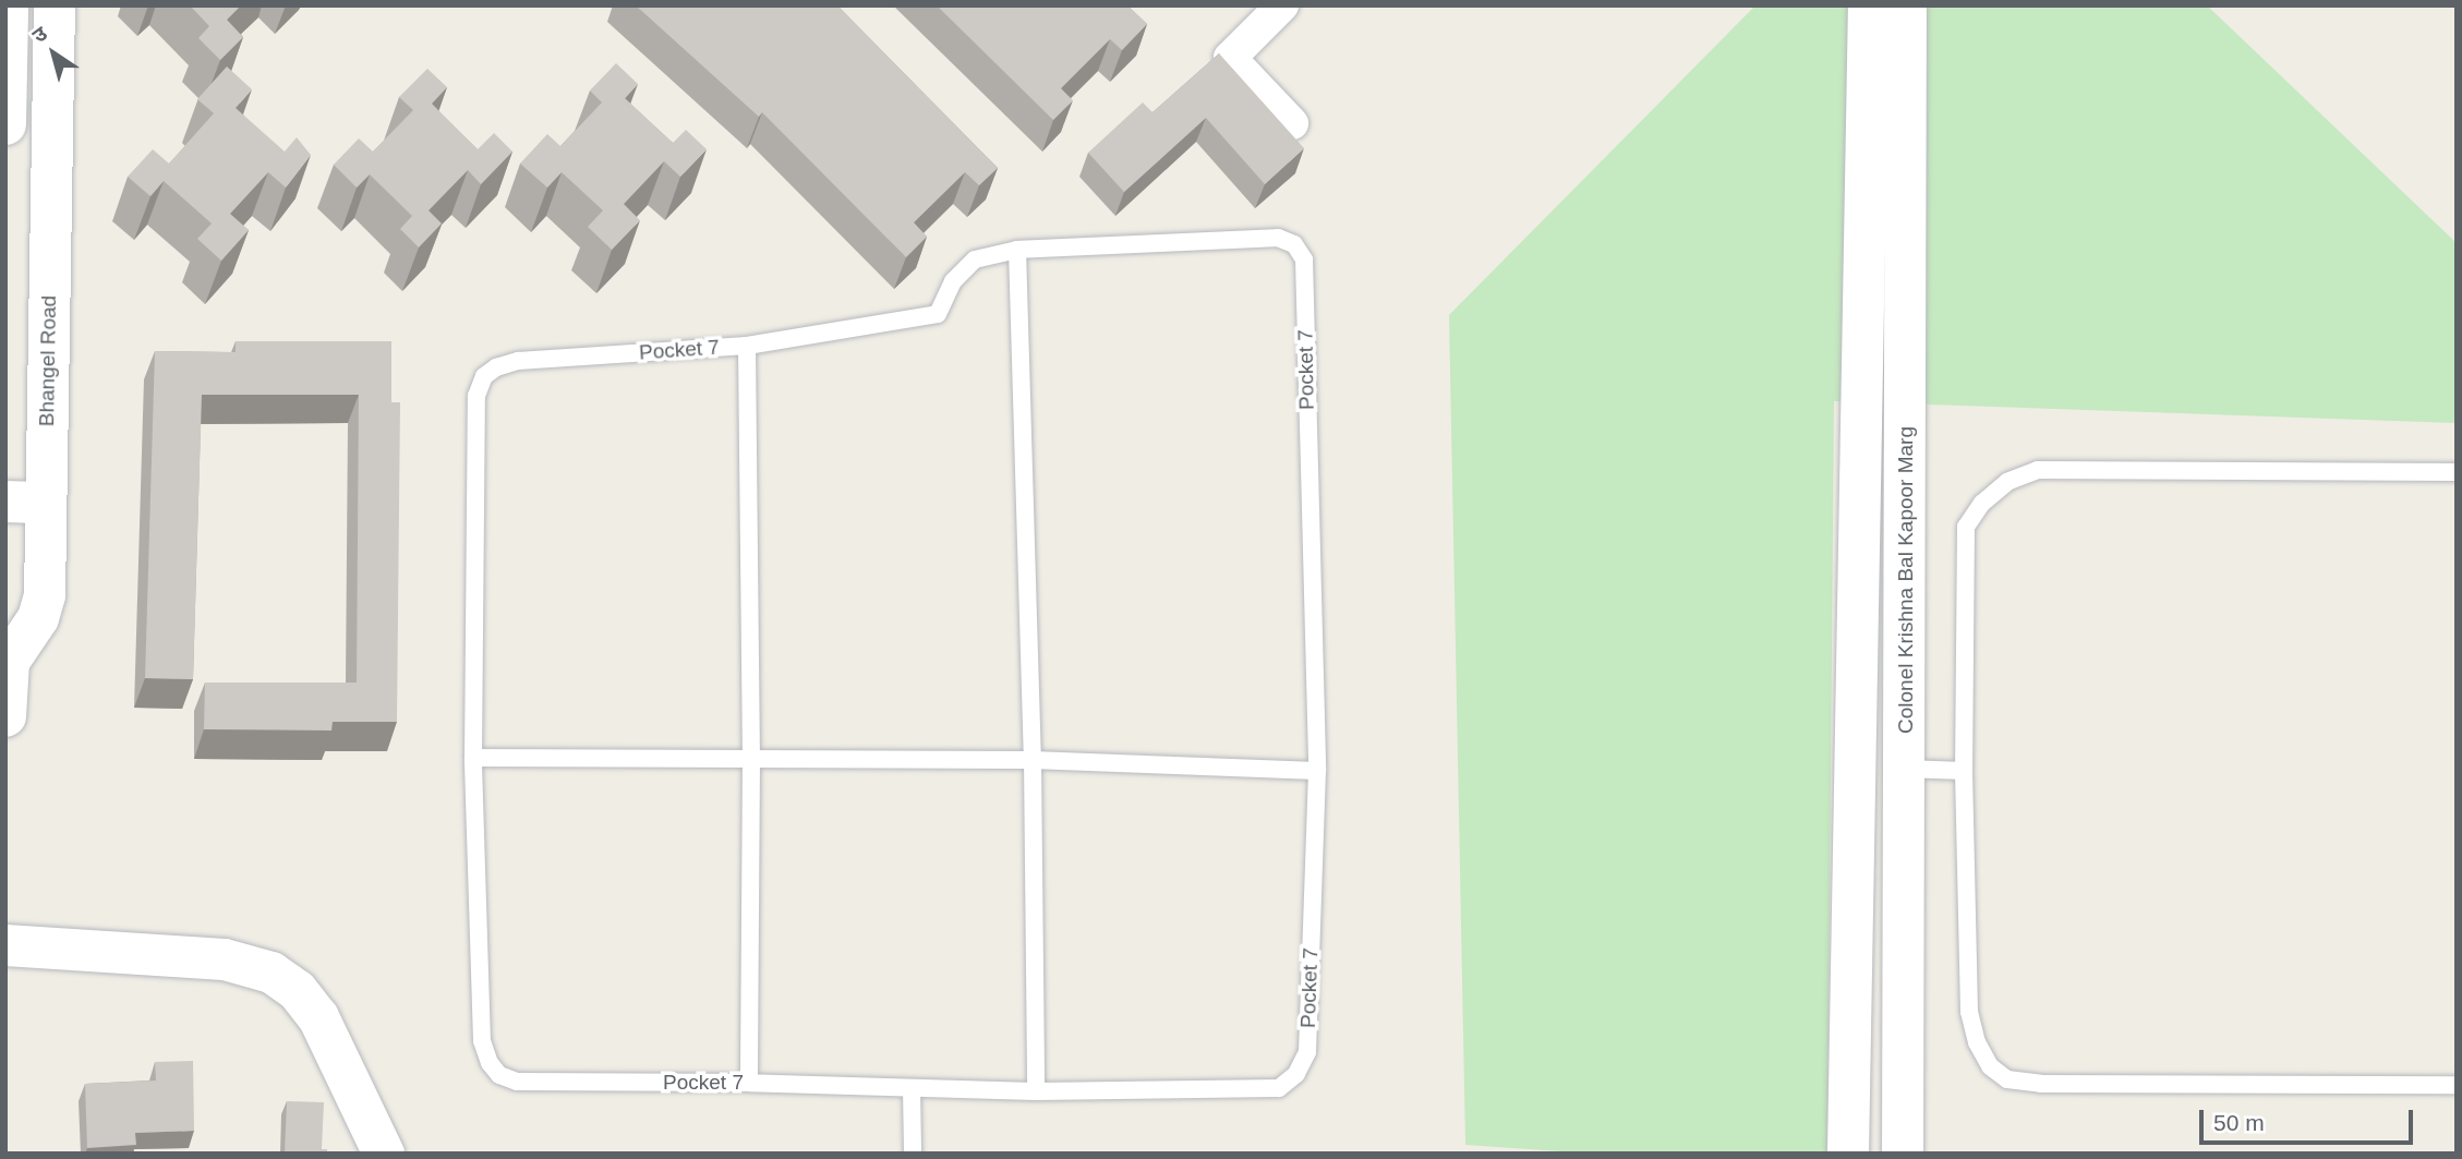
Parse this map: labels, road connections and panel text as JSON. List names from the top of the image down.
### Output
{
  "streets": {
    "street": ["Bhangel Road", "Colonel Krishna Bal Kapoor Marg"],
    "lane": ["Pocket 7"]
  },
  "scale_bar": "50 m",
  "north": "top left"
}
